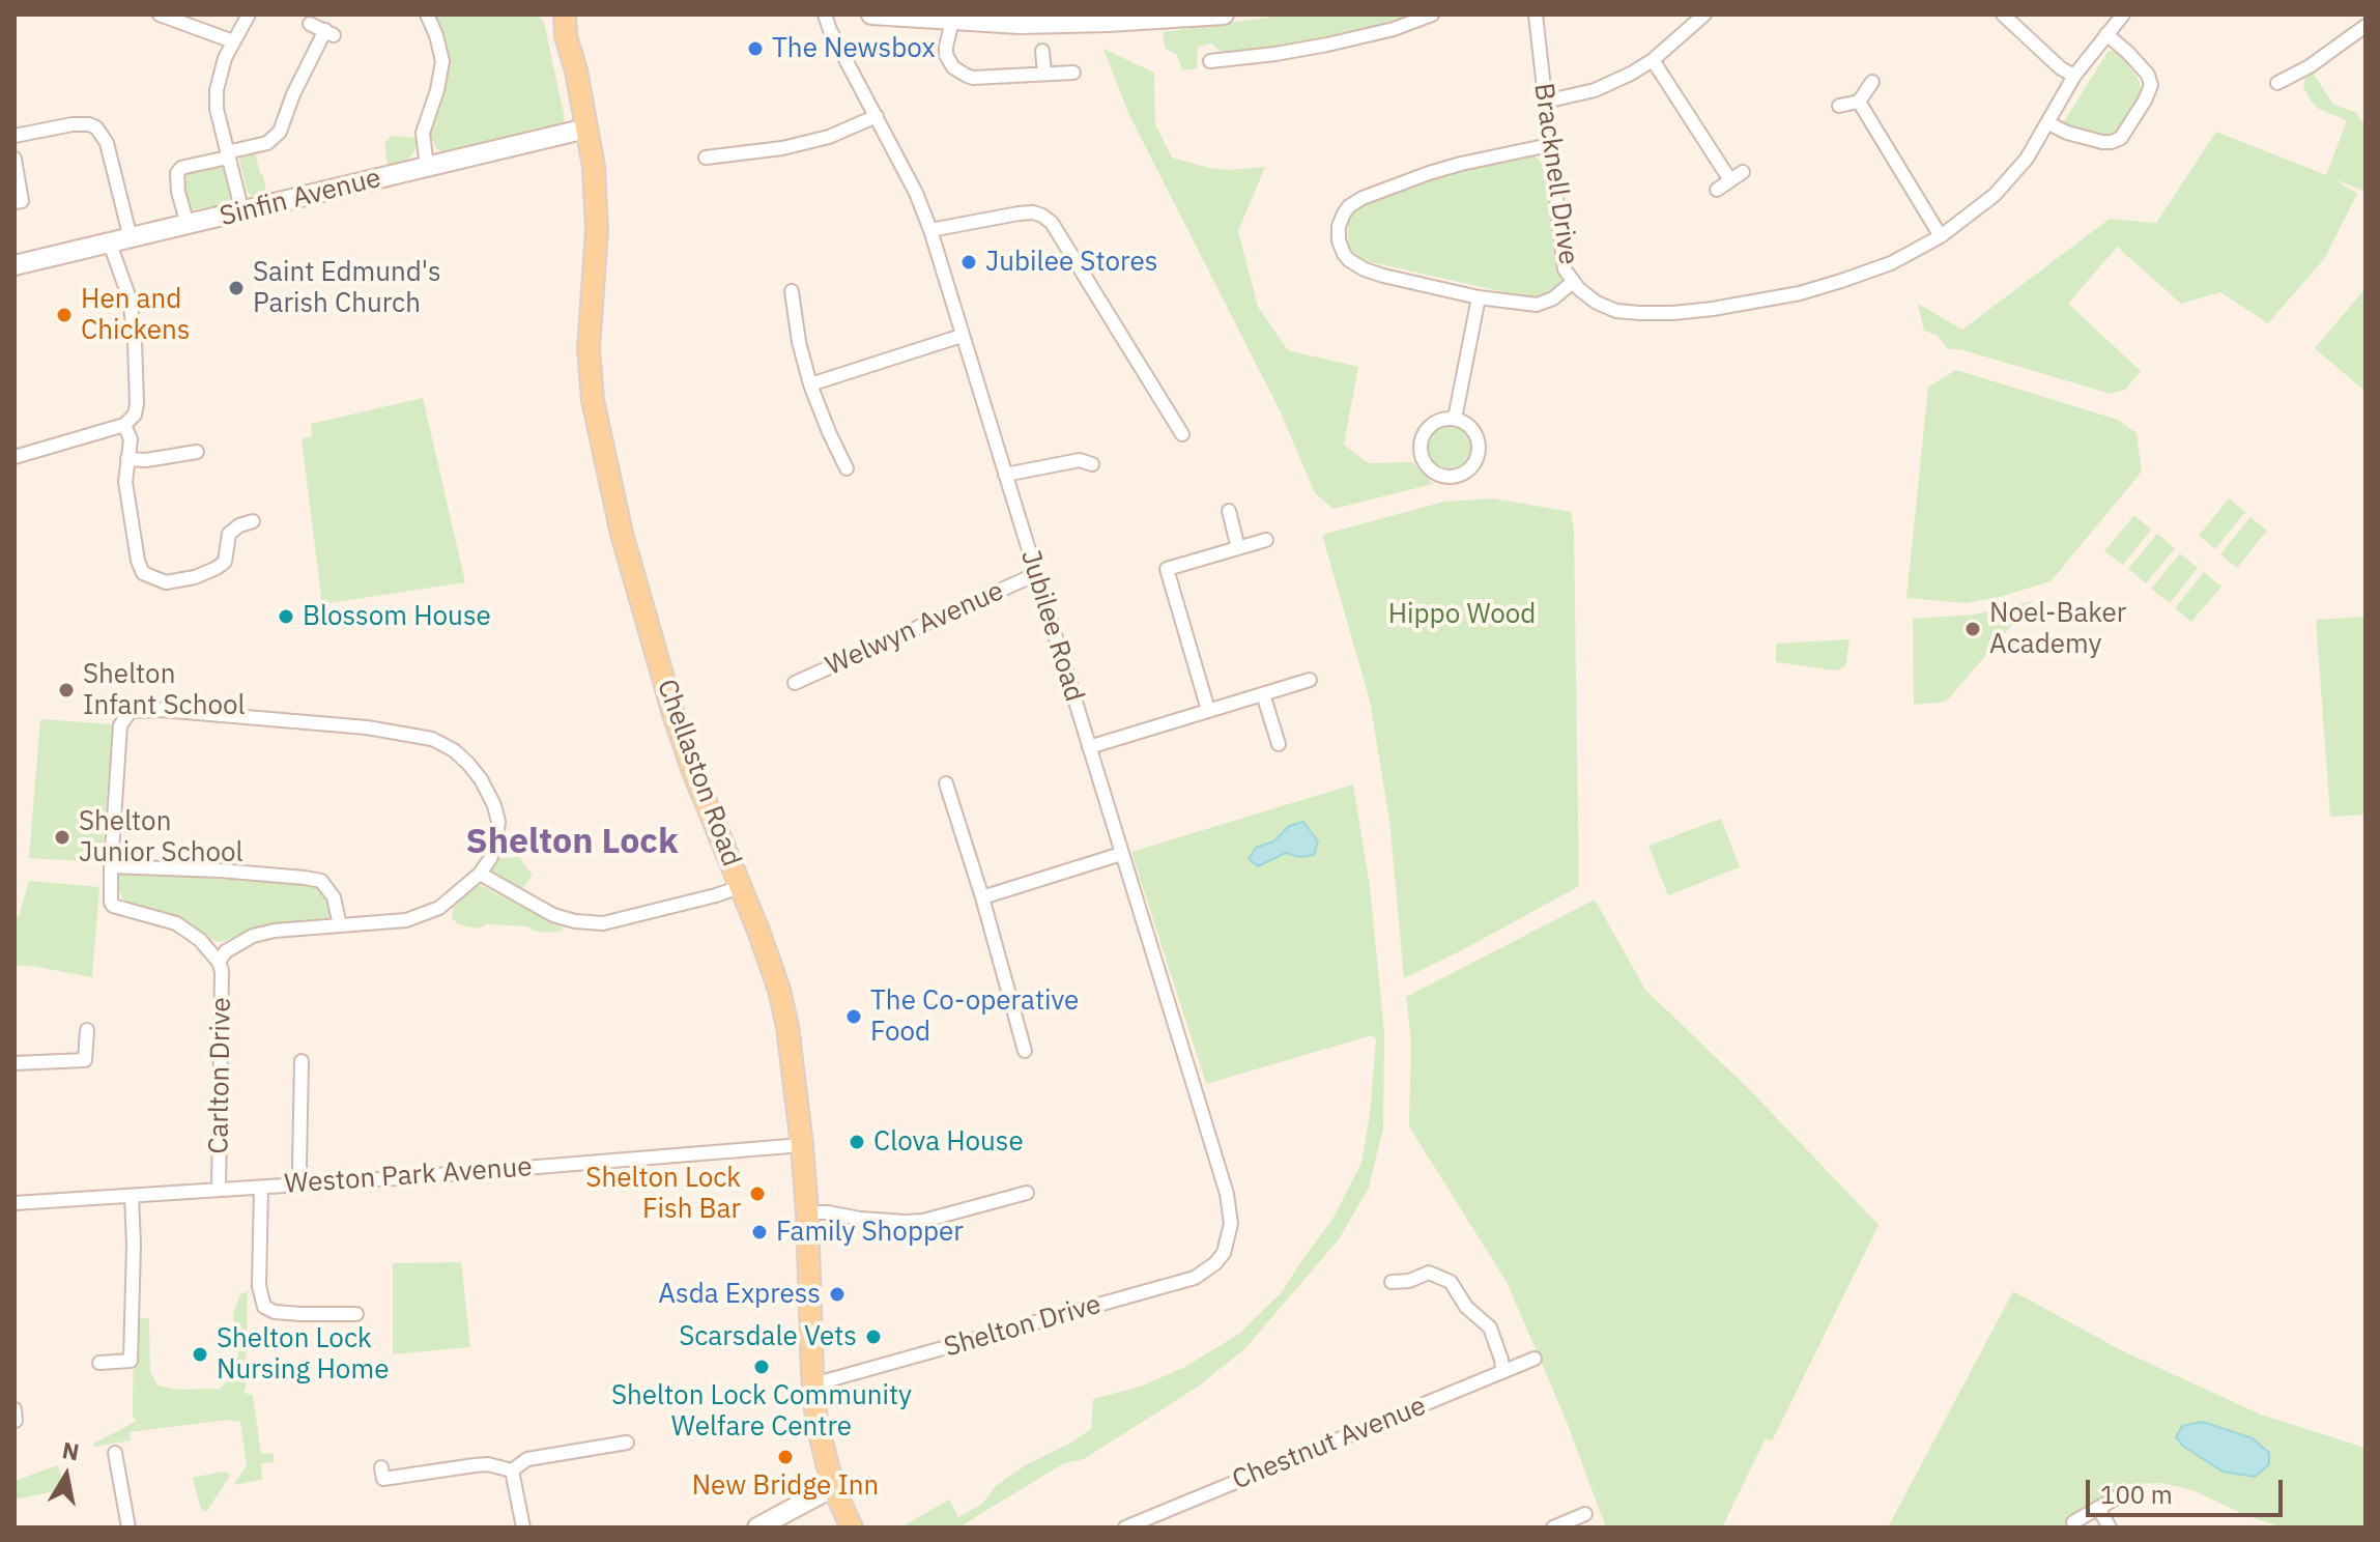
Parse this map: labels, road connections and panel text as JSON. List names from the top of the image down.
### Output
{
  "streets": {
    "main road": ["Chellaston Road"],
    "street": [
      "Bracknell Drive",
      "Sinfin Avenue",
      "Jubilee Road",
      "Welwyn Avenue",
      "Carlton Drive",
      "Weston Park Avenue",
      "Shelton Drive",
      "Chestnut Avenue"
    ]
  },
  "crossings": [
    ["Sinfin Avenue", "Chellaston Road"],
    ["Jubilee Road", "Welwyn Avenue"],
    ["Jubilee Road", "Shelton Drive"],
    ["Chellaston Road", "Weston Park Avenue"],
    ["Chellaston Road", "Shelton Drive"],
    ["Carlton Drive", "Weston Park Avenue"]
  ],
  "districts": ["Shelton Lock"],
  "parks": ["Hippo Wood"],
  "places": [
    "The Newsbox",
    "Jubilee Stores",
    "Saint Edmund's Parish Church",
    "Hen and Chickens",
    "Blossom House",
    "Noel-Baker Academy",
    "Shelton Infant School",
    "Shelton Junior School",
    "The Co-operative Food",
    "Clova House",
    "Shelton Lock Fish Bar",
    "Family Shopper",
    "Asda Express",
    "Scarsdale Vets",
    "Shelton Lock Nursing Home",
    "Shelton Lock Community Welfare Centre",
    "New Bridge Inn"
  ],
  "scale_bar": "100 m",
  "north": "top"
}
